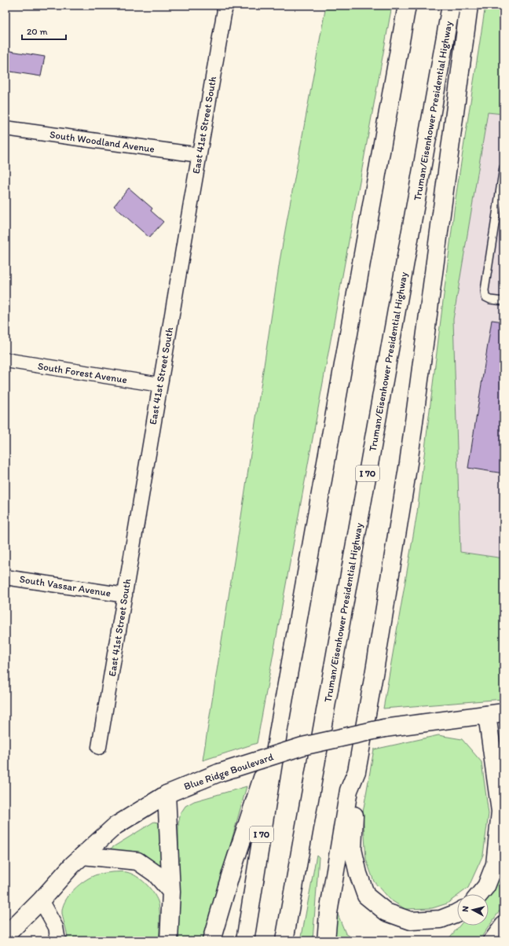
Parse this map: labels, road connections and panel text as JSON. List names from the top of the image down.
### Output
{
  "streets": {
    "main road": ["Truman/Eisenhower Presidential Highway", "I 70", "Blue Ridge Boulevard"],
    "street": [
      "East 41st Street South",
      "South Woodland Avenue",
      "South Forest Avenue",
      "South Vassar Avenue"
    ]
  },
  "crossings": [
    ["East 41st Street South", "South Woodland Avenue"],
    ["East 41st Street South", "South Forest Avenue"],
    ["East 41st Street South", "South Vassar Avenue"]
  ],
  "scale_bar": "20 m",
  "north": "left"
}
